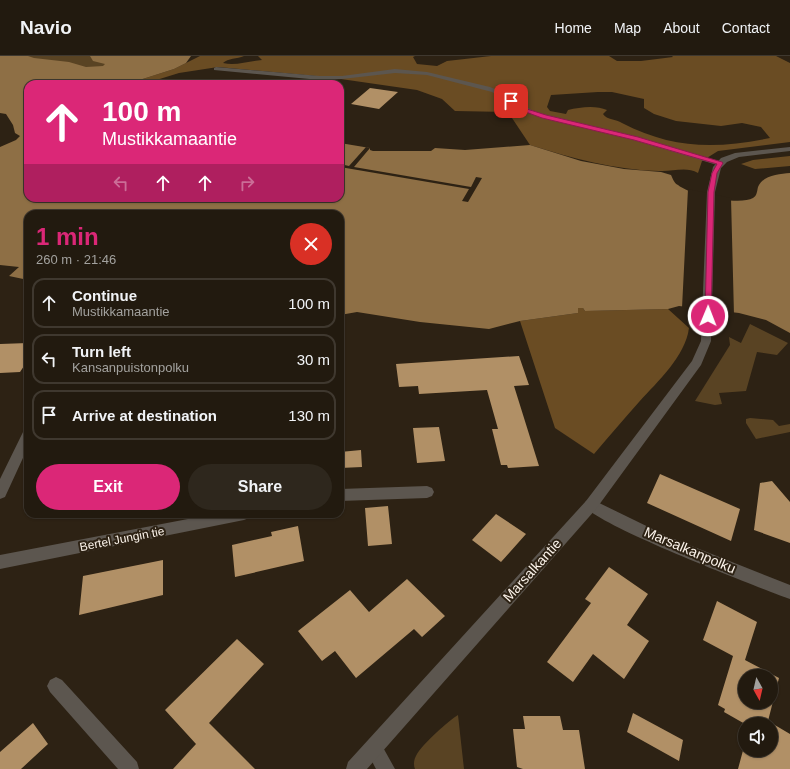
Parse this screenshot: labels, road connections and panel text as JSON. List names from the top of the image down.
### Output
{
  "streets": {
    "street": ["Bertel Jungin tie", "Marsalkanpolku", "Marsalkantie"]
  },
  "crossings": [
    ["Marsalkanpolku", "Marsalkantie"]
  ],
  "north": "bottom",
  "page": {
    "header": "Navio",
    "nav": [
      "Home",
      "Map",
      "About",
      "Contact"
    ],
    "turn": ["100 m", "Mustikkamaantie"],
    "heading": ["1 min", "260 m · 21:46"],
    "list": [
      {
        "name": "Continue",
        "note": "Mustikkamaantie",
        "value": "100 m"
      },
      {
        "name": "Turn left",
        "note": "Kansanpuistonpolku",
        "value": "30 m"
      },
      {
        "name": "Arrive at destination",
        "value": "130 m"
      }
    ],
    "buttons": ["Exit", "Share"]
  }
}
